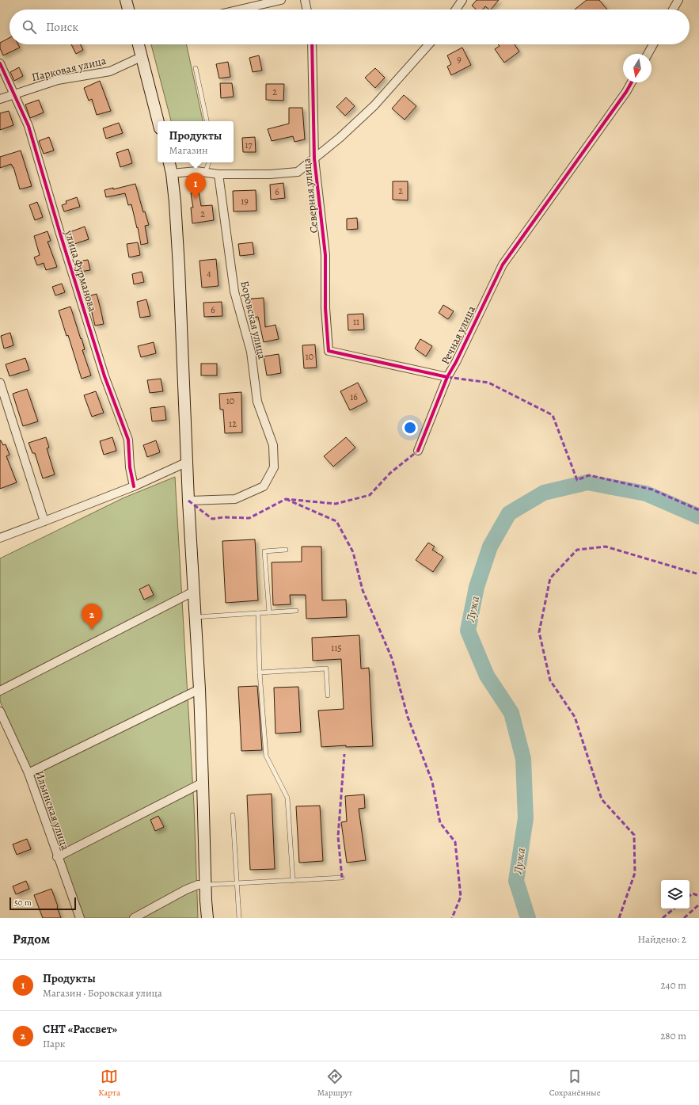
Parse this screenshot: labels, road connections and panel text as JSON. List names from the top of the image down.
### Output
{
  "streets": {
    "street": [
      "Парковая улица",
      "Северная улица",
      "улица Фурманова",
      "Боровская улица",
      "Речная улица",
      "Ильинская улица"
    ]
  },
  "crossings": [
    ["Парковая улица", "улица Фурманова"],
    ["Северная улица", "Речная улица"]
  ],
  "water": ["Лужа"],
  "house_numbers": [
    "9",
    "2",
    "17",
    "2",
    "6",
    "19",
    "2",
    "4",
    "6",
    "11",
    "10",
    "16",
    "10",
    "12",
    "115"
  ],
  "scale_bar": "50 m",
  "north": "bottom",
  "page": {
    "search": "Поиск",
    "popup": ["Продукты", "Магазин"],
    "pins": ["1", "2"],
    "scale": "50 m",
    "heading": ["Рядом", "Найдено: 2"],
    "list": [
      {
        "mark": "1",
        "name": "Продукты",
        "note": "Магазин · Боровская улица",
        "value": "240 m"
      },
      {
        "mark": "2",
        "name": "СНТ «Рассвет»",
        "note": "Парк",
        "value": "280 m"
      }
    ],
    "nav": ["Карта", "Маршрут", "Сохранённые"]
  }
}
